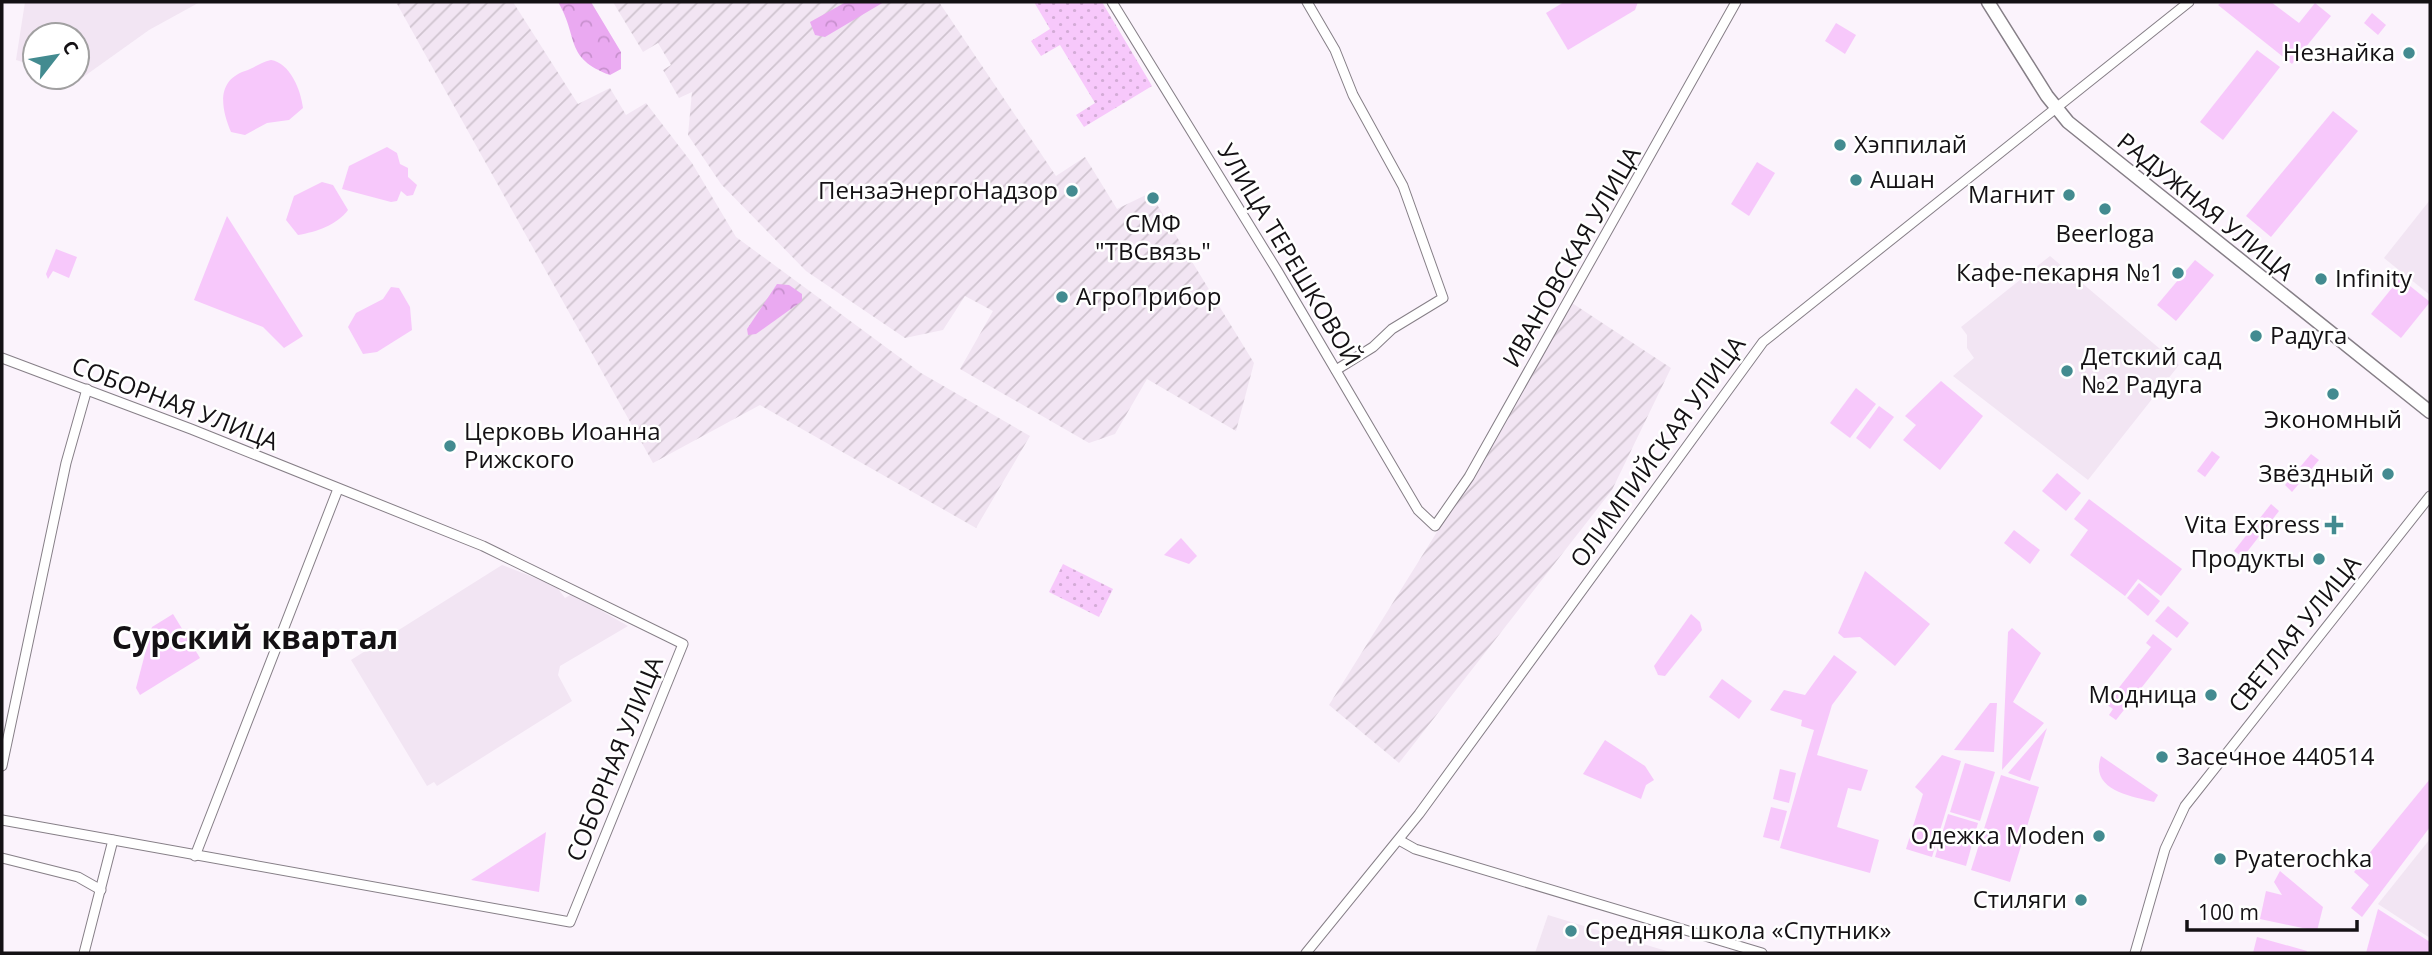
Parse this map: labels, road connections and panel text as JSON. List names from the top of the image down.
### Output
{
  "streets": {
    "main road": ["РАДУЖНАЯ УЛИЦА"],
    "street": [
      "УЛИЦА ТЕРЕШКОВОЙ",
      "ИВАНОВСКАЯ УЛИЦА",
      "СОБОРНАЯ УЛИЦА",
      "ОЛИМПИЙСКАЯ УЛИЦА",
      "СВЕТЛАЯ УЛИЦА"
    ]
  },
  "crossings": [
    ["РАДУЖНАЯ УЛИЦА", "ОЛИМПИЙСКАЯ УЛИЦА"],
    ["УЛИЦА ТЕРЕШКОВОЙ", "ИВАНОВСКАЯ УЛИЦА"]
  ],
  "districts": ["Сурский квартал"],
  "places": {
    "other": [
      "Незнайка",
      "Хэппилай",
      "Ашан",
      "ПензаЭнергоНадзор",
      "Магнит",
      "СМФ \"ТВСвязь\"",
      "Beerloga",
      "Кафе-пекарня №1",
      "Infinity",
      "АгроПрибор",
      "Радуга",
      "Детский сад №2 Радуга",
      "Экономный",
      "Церковь Иоанна Рижского",
      "Звёздный",
      "Продукты",
      "Модница",
      "Засечное 440514",
      "Одежка Moden",
      "Pyaterochka",
      "Стиляги",
      "Средняя школа «Спутник»"
    ],
    "health": ["Vita Express"]
  },
  "scale_bar": "100 m",
  "north": "top right"
}
